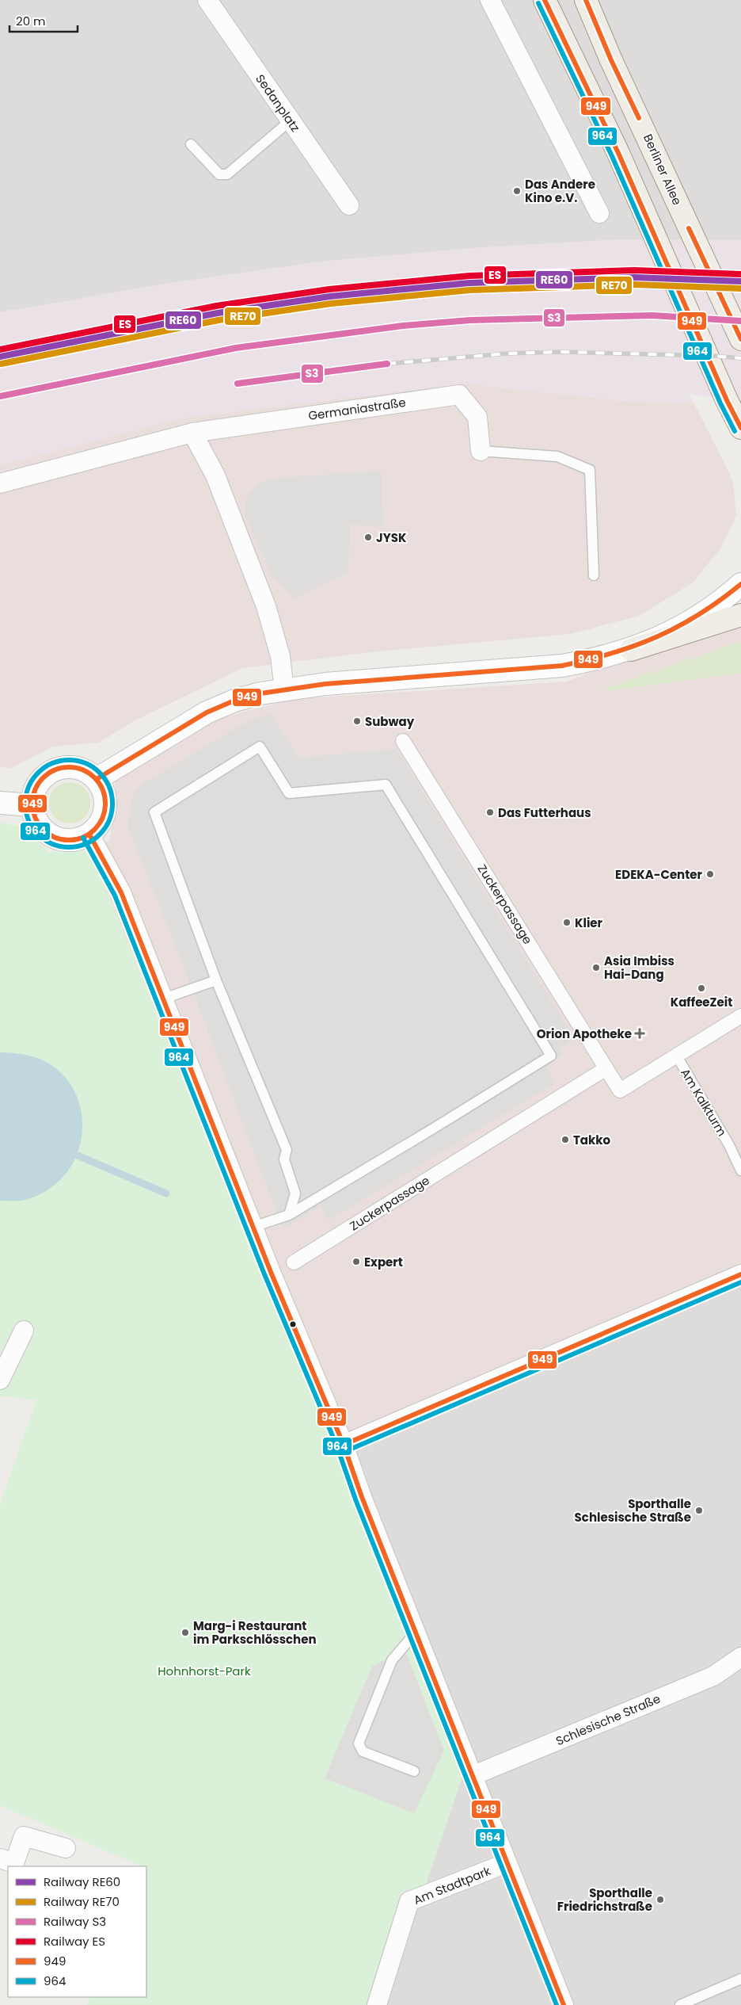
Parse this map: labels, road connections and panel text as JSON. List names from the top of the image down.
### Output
{
  "streets": {
    "main road": ["Berliner Allee"],
    "street": [
      "Sedanplatz",
      "Germaniastraße",
      "Zuckerpassage",
      "Schlesische Straße",
      "Am Stadtpark"
    ],
    "lane": ["Am Kalkturm"]
  },
  "crossings": [
    ["Zuckerpassage", "Am Kalkturm"]
  ],
  "parks": ["Hohnhorst-Park"],
  "places": {
    "other": [
      "Das Andere Kino e.V.",
      "JYSK",
      "Subway",
      "Das Futterhaus",
      "EDEKA-Center",
      "Klier",
      "Asia Imbiss Hai-Dang",
      "KaffeeZeit",
      "Takko",
      "Expert",
      "Sporthalle Schlesische Straße",
      "Marg-i Restaurant im Parkschlösschen",
      "Sporthalle Friedrichstraße"
    ],
    "health": ["Orion Apotheke"]
  },
  "lines": [
    "transit line 949",
    "transit line 964",
    "rail line ES",
    "rail line RE60",
    "rail line RE70",
    "rail line S3"
  ],
  "legend": [
    "Railway RE60",
    "Railway RE70",
    "Railway S3",
    "Railway ES",
    "949",
    "964"
  ],
  "scale_bar": "20 m"
}
